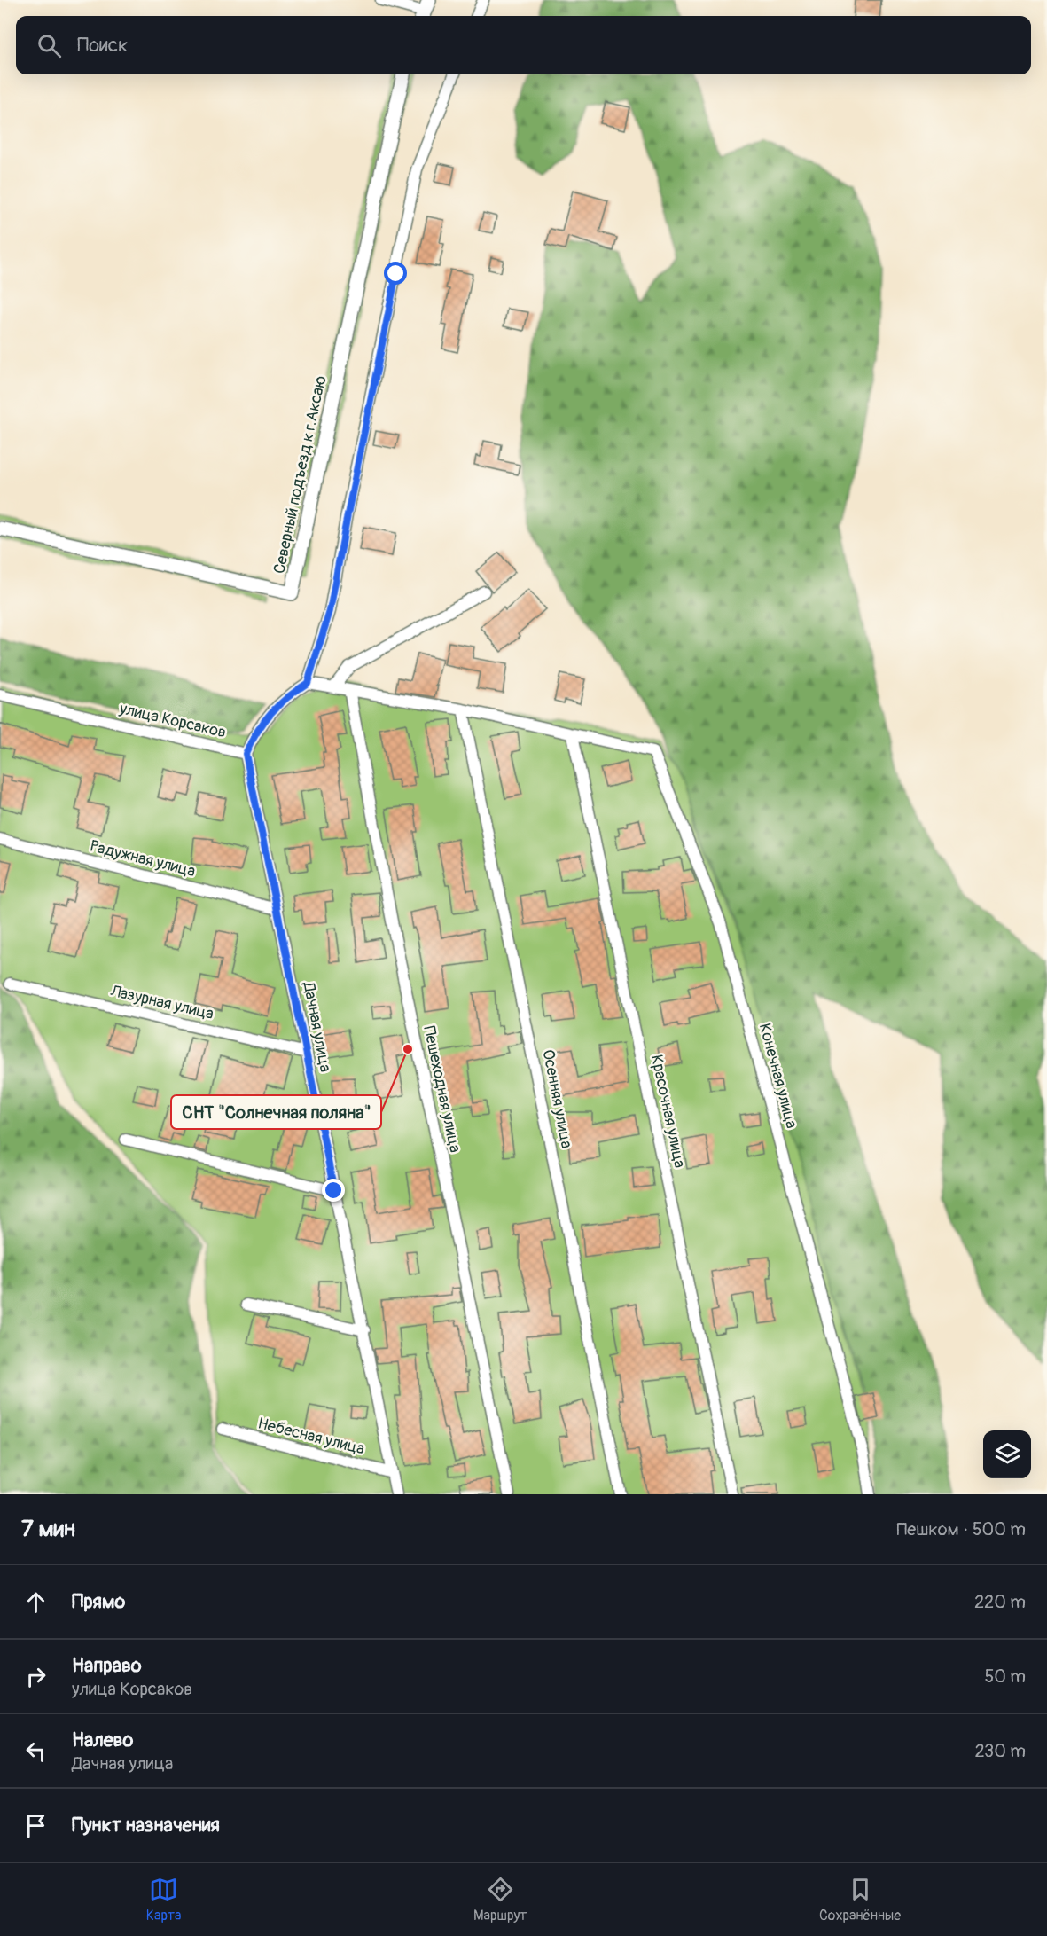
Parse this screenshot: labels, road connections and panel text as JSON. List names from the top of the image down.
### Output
{
  "streets": {
    "street": [
      "Северный подъезд к г.Аксаю",
      "улица Корсаков",
      "Радужная улица",
      "Лазурная улица",
      "Дачная улица",
      "Конечная улица",
      "Пешеходная улица",
      "Осенняя улица",
      "Красочная улица",
      "Небесная улица"
    ]
  },
  "crossings": [
    ["улица Корсаков", "Дачная улица"],
    ["Радужная улица", "Дачная улица"],
    ["Лазурная улица", "Дачная улица"],
    ["Дачная улица", "Небесная улица"],
    ["Конечная улица", "Красочная улица"]
  ],
  "places": ["СНТ \"Солнечная поляна\""],
  "page": {
    "search": "Поиск",
    "heading": ["7 мин", "Пешком · 500 m"],
    "list": [
      ["Прямо", "220 m"],
      ["Направо", "улица Корсаков", "50 m"],
      ["Налево", "Дачная улица", "230 m"],
      "Пункт назначения"
    ],
    "nav": ["Карта", "Маршрут", "Сохранённые"]
  }
}
